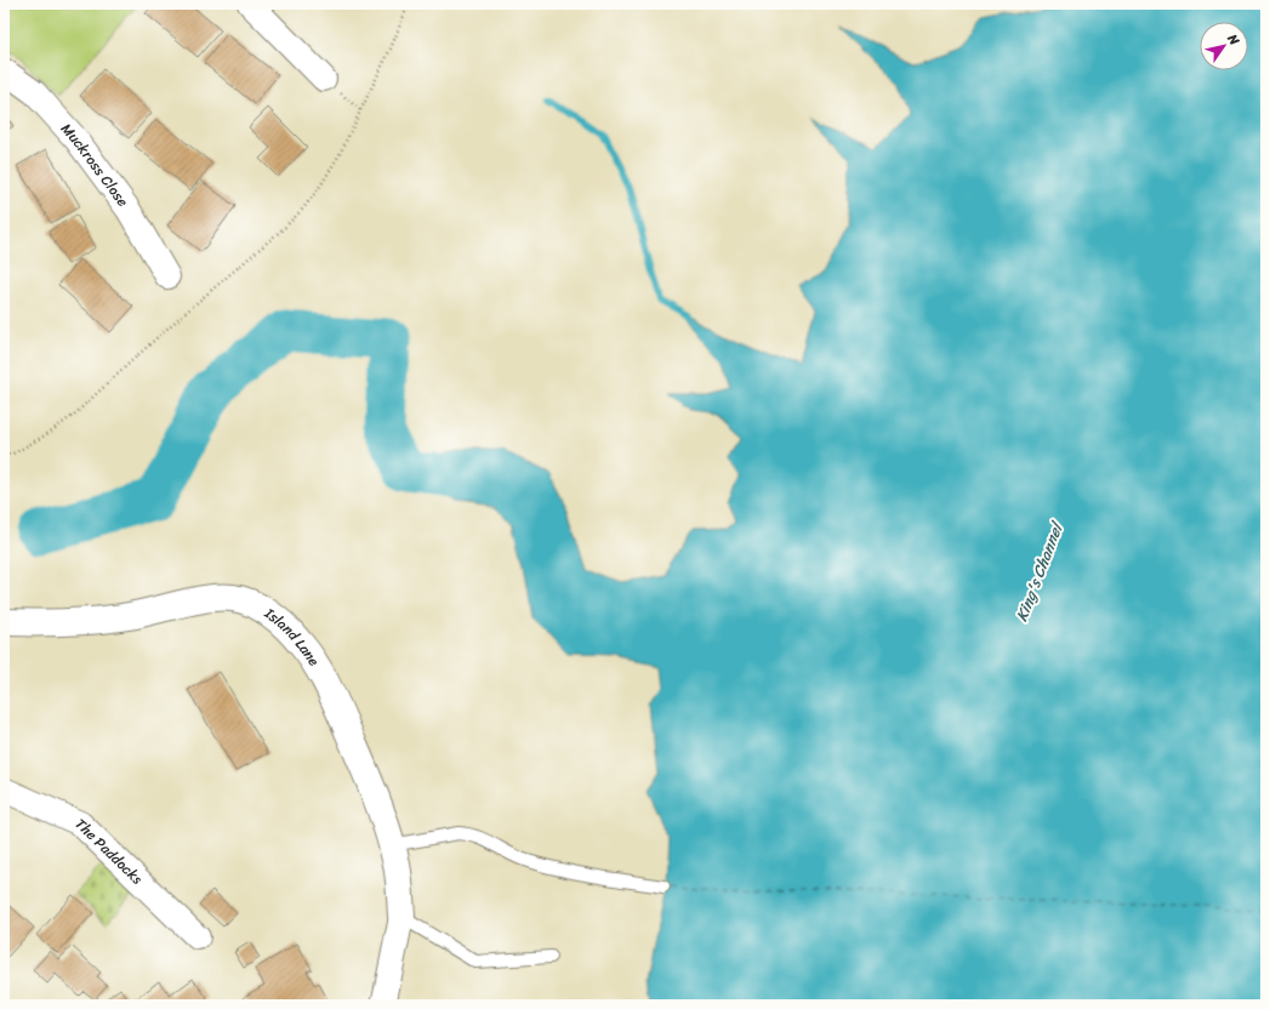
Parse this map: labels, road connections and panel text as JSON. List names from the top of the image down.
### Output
{
  "streets": {
    "street": ["Muckross Close", "Island Lane", "The Paddocks"]
  },
  "water": ["King's Channel"],
  "north": "top right"
}
